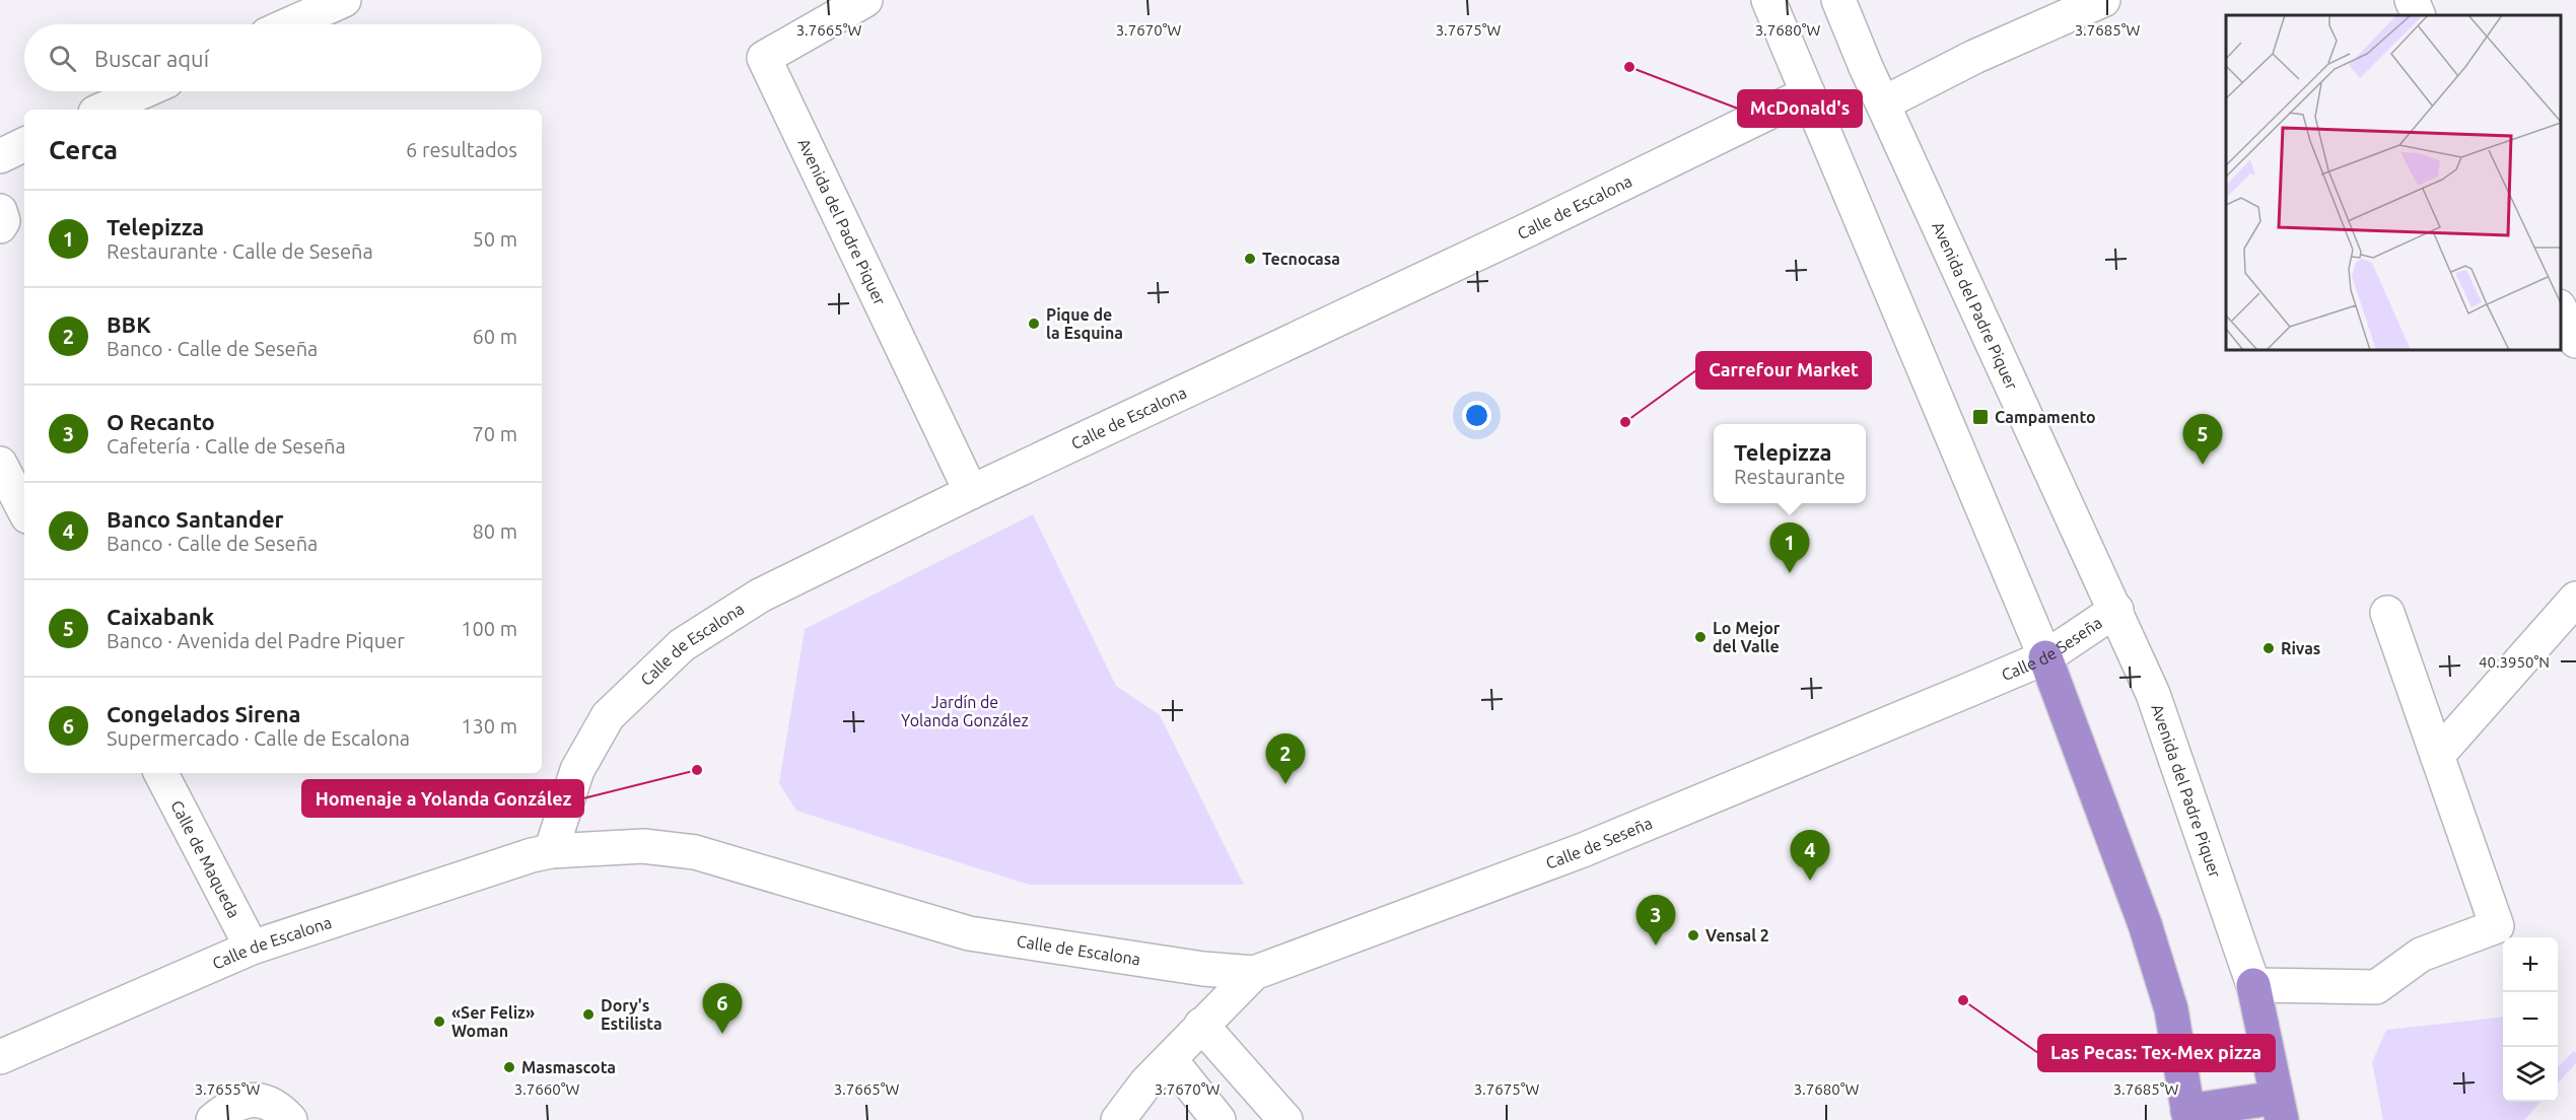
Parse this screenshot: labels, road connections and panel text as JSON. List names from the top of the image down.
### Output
{
  "streets": {
    "street": [
      "Calle de Escalona",
      "Avenida del Padre Piquer",
      "Calle de Seseña",
      "Calle de Maqueda"
    ]
  },
  "crossings": [
    ["Calle de Escalona", "Avenida del Padre Piquer"],
    ["Calle de Escalona", "Calle de Seseña"],
    ["Calle de Escalona", "Calle de Maqueda"],
    ["Avenida del Padre Piquer", "Calle de Seseña"]
  ],
  "parks": ["Jardín de Yolanda González"],
  "places": {
    "other": [
      "McDonald's",
      "Tecnocasa",
      "Pique de la Esquina",
      "Carrefour Market",
      "Lo Mejor del Valle",
      "Rivas",
      "Homenaje a Yolanda González",
      "Vensal 2",
      "Las Pecas: Tex-Mex pizza",
      "Dory's Estilista",
      "«Ser Feliz» Woman",
      "Masmascota"
    ],
    "transit": ["Campamento"]
  },
  "page": {
    "search": "Buscar aquí",
    "heading": ["Cerca", "6 resultados"],
    "list": [
      {
        "mark": "1",
        "name": "Telepizza",
        "note": "Restaurante · Calle de Seseña",
        "value": "50 m"
      },
      {
        "mark": "2",
        "name": "BBK",
        "note": "Banco · Calle de Seseña",
        "value": "60 m"
      },
      {
        "mark": "3",
        "name": "O Recanto",
        "note": "Cafetería · Calle de Seseña",
        "value": "70 m"
      },
      {
        "mark": "4",
        "name": "Banco Santander",
        "note": "Banco · Calle de Seseña",
        "value": "80 m"
      },
      {
        "mark": "5",
        "name": "Caixabank",
        "note": "Banco · Avenida del Padre Piquer",
        "value": "100 m"
      },
      {
        "mark": "6",
        "name": "Congelados Sirena",
        "note": "Supermercado · Calle de Escalona",
        "value": "130 m"
      }
    ],
    "pins": [
      "5",
      "1",
      "2",
      "4",
      "3",
      "6"
    ],
    "popup": ["Telepizza", "Restaurante"],
    "map_buttons": ["+", "−"]
  },
  "coordinates": [
    "3.7665°W",
    "3.7670°W",
    "3.7675°W",
    "3.7680°W",
    "3.7685°W",
    "40.3950°N",
    "3.7655°W",
    "3.7660°W"
  ]
}
